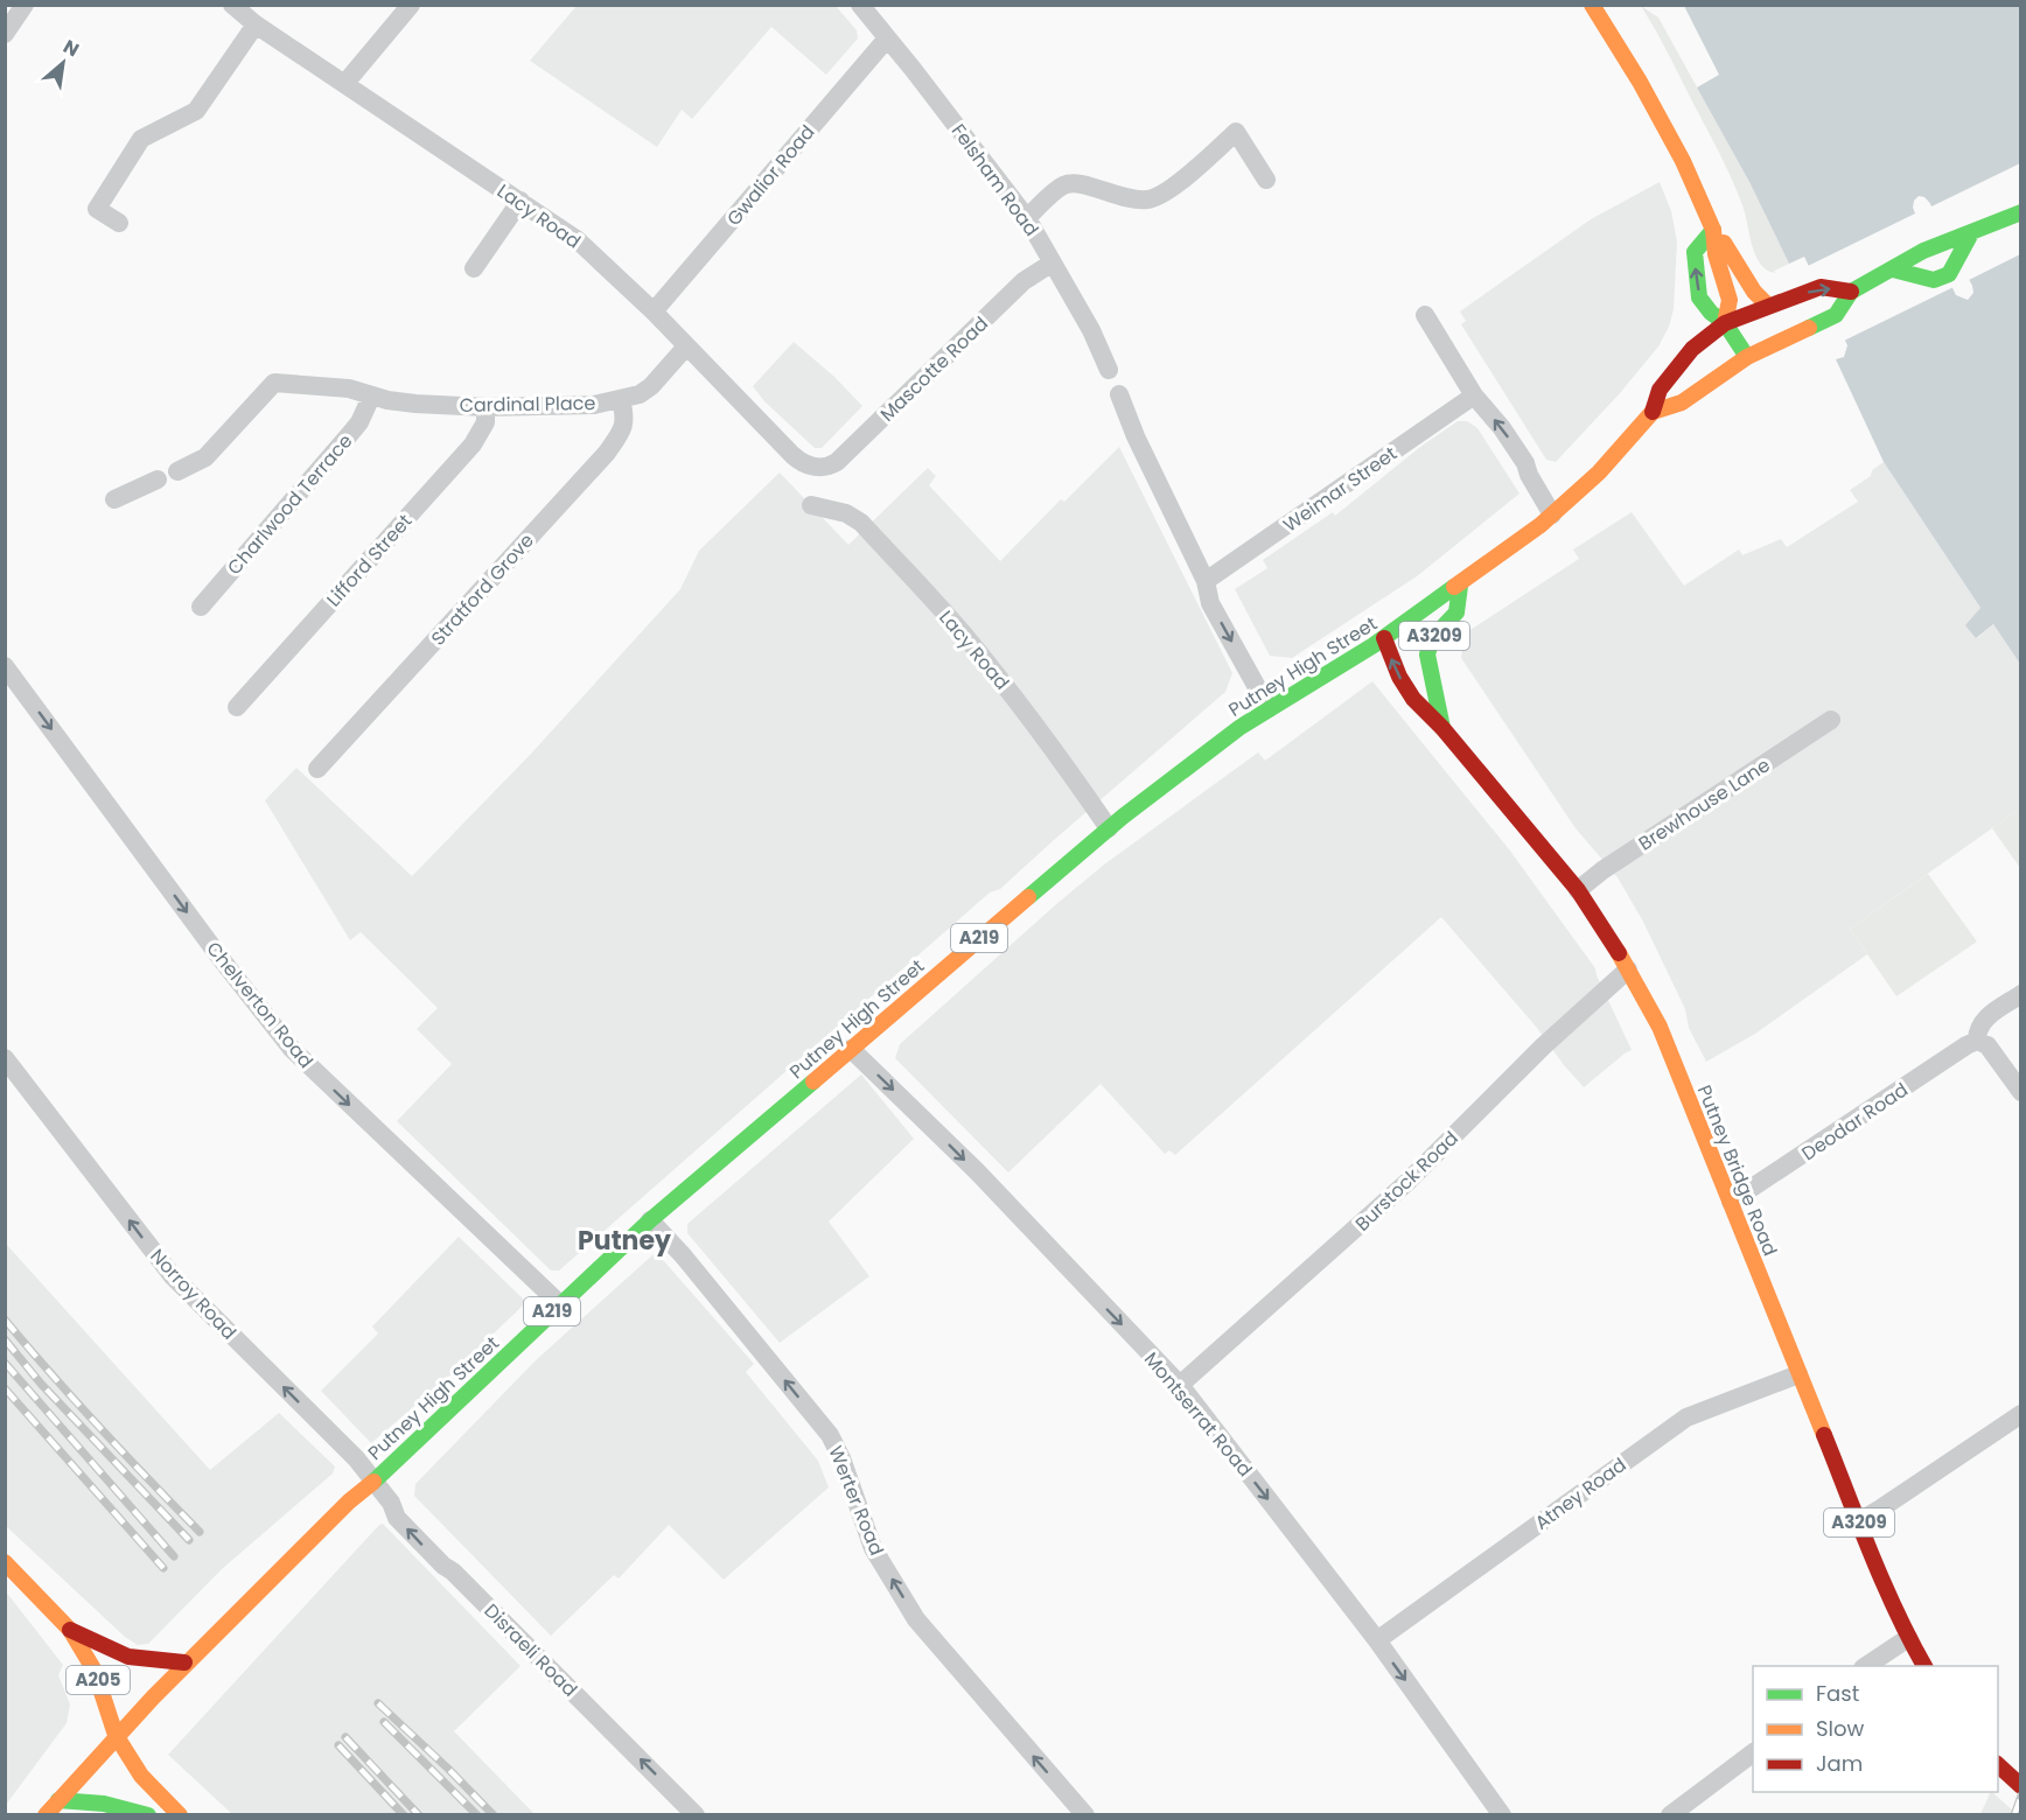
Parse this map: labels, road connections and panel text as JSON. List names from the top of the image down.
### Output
{
  "streets": {
    "main road": [
      "A3209",
      "Putney High Street",
      "A219",
      "Putney Bridge Road",
      "A205"
    ],
    "street": [
      "Gwalior Road",
      "Felsham Road",
      "Lacy Road",
      "Mascotte Road",
      "Cardinal Place",
      "Weimar Street",
      "Charlwood Terrace",
      "Lifford Street",
      "Stratford Grove",
      "Brewhouse Lane",
      "Chelverton Road",
      "Deodar Road",
      "Burstock Road",
      "Norroy Road",
      "Montserrat Road",
      "Atney Road",
      "Werter Road",
      "Disraeli Road"
    ]
  },
  "crossings": [
    ["Gwalior Road", "Felsham Road"],
    ["Gwalior Road", "Lacy Road"],
    ["Felsham Road", "Mascotte Road"],
    ["Lacy Road", "Mascotte Road"],
    ["Lacy Road", "Cardinal Place"],
    ["Lacy Road", "Putney High Street"],
    ["Cardinal Place", "Charlwood Terrace"],
    ["Cardinal Place", "Lifford Street"],
    ["Cardinal Place", "Stratford Grove"],
    ["Putney High Street", "A219"],
    ["Putney High Street", "Chelverton Road"],
    ["Putney High Street", "Putney Bridge Road"],
    ["Putney High Street", "Norroy Road"],
    ["Putney High Street", "Montserrat Road"],
    ["Putney High Street", "Werter Road"],
    ["Putney High Street", "Disraeli Road"],
    ["Putney High Street", "A205"],
    ["Brewhouse Lane", "Putney Bridge Road"],
    ["A219", "A205"],
    ["Deodar Road", "Putney Bridge Road"],
    ["Putney Bridge Road", "Burstock Road"],
    ["Putney Bridge Road", "Atney Road"],
    ["Burstock Road", "Montserrat Road"],
    ["Norroy Road", "Disraeli Road"],
    ["Montserrat Road", "Atney Road"]
  ],
  "one_way": [
    "Chelverton Road",
    "Norroy Road",
    "Montserrat Road",
    "Werter Road",
    "Disraeli Road"
  ],
  "districts": ["Putney"],
  "legend": ["Fast", "Slow", "Jam"],
  "north": "top right"
}
